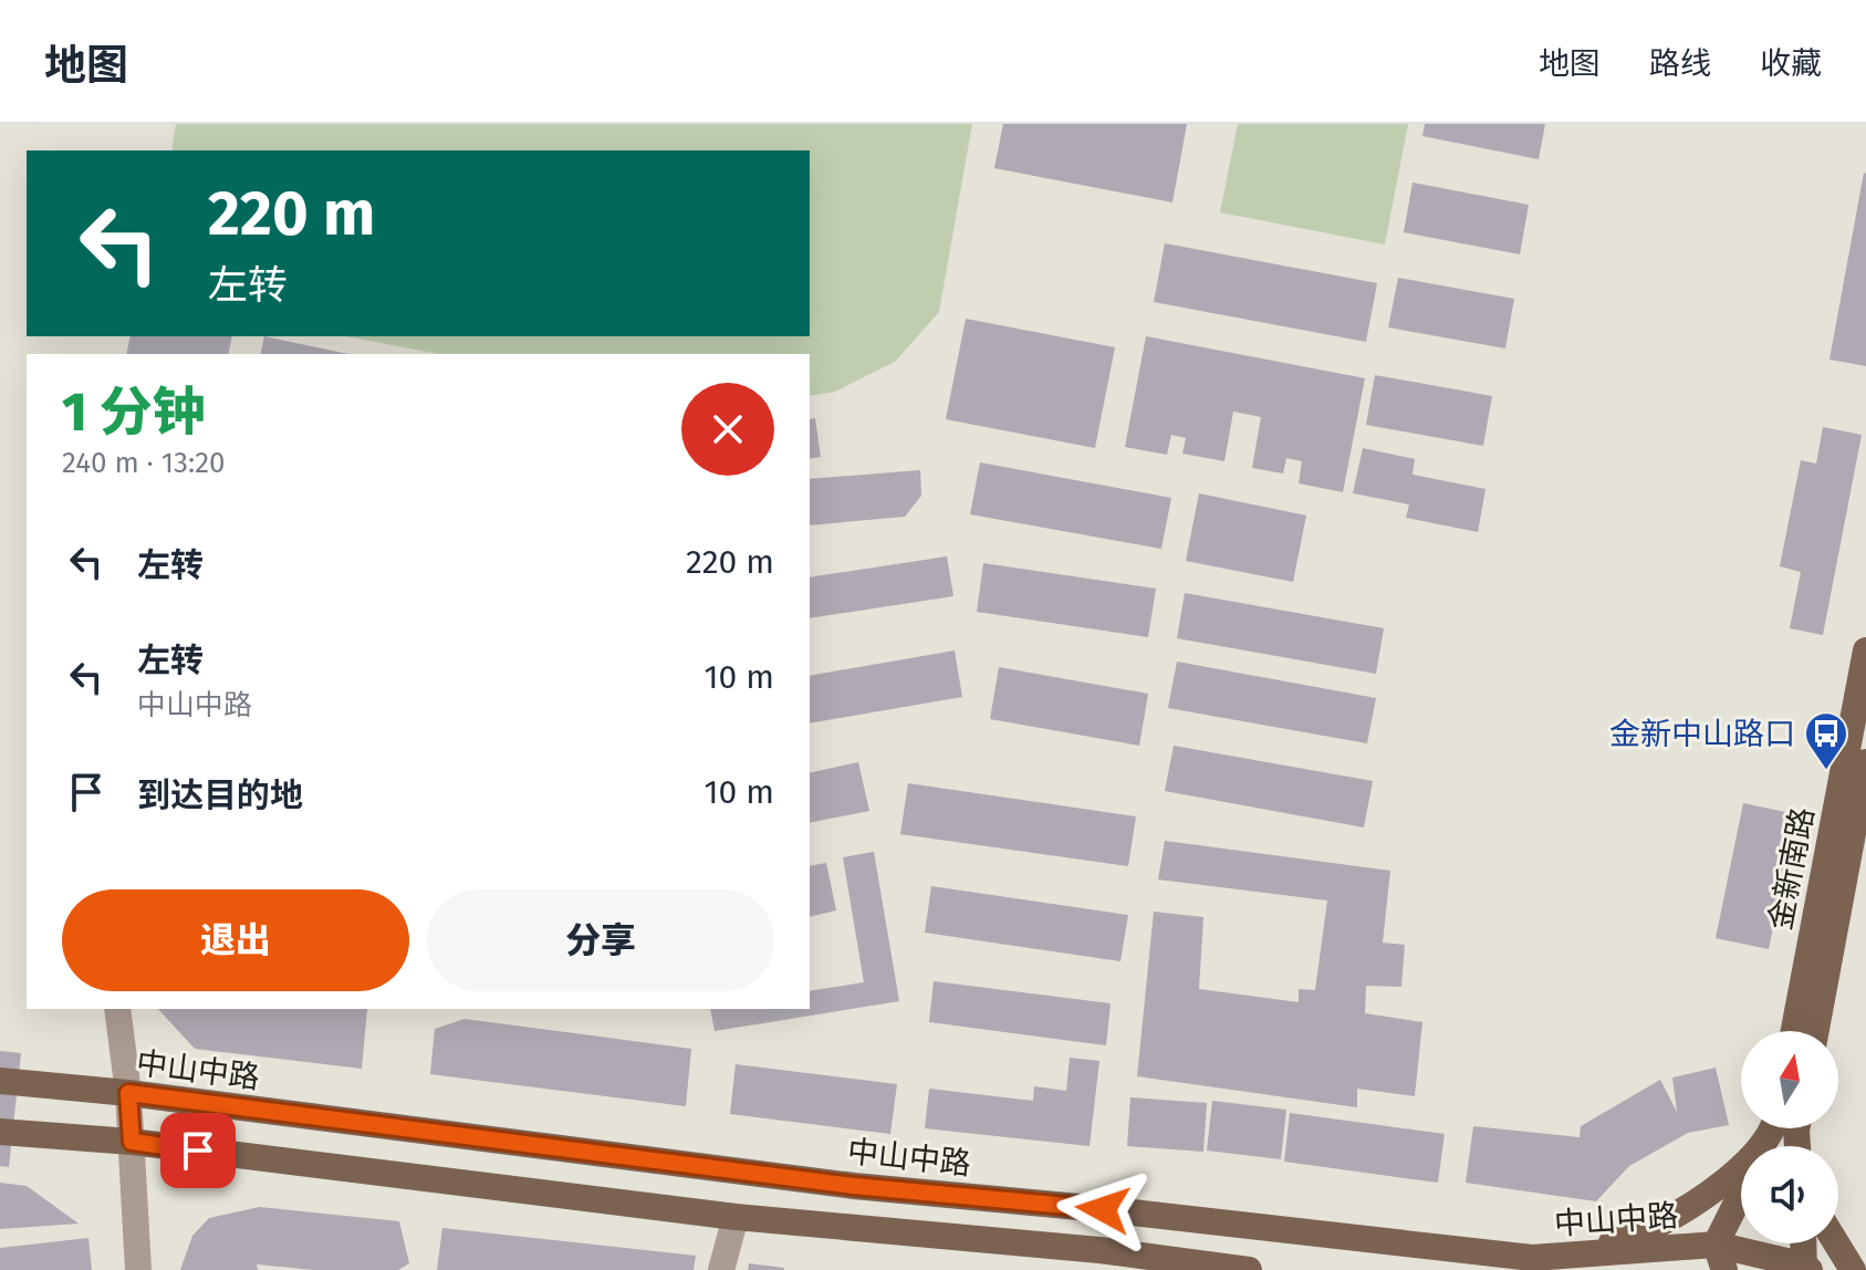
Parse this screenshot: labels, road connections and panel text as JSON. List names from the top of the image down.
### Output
{
  "streets": {
    "main road": ["金新南路", "中山中路"]
  },
  "places": {
    "bus stop": ["金新中山路口"]
  },
  "north": "top",
  "page": {
    "header": "地图",
    "nav": ["地图", "路线", "收藏"],
    "turn": ["220 m", "左转"],
    "heading": ["1 分钟", "240 m · 13:20"],
    "list": [
      {
        "name": "左转",
        "value": "220 m"
      },
      {
        "name": "左转",
        "note": "中山中路",
        "value": "10 m"
      },
      {
        "name": "到达目的地",
        "value": "10 m"
      }
    ],
    "buttons": ["退出", "分享"]
  }
}
